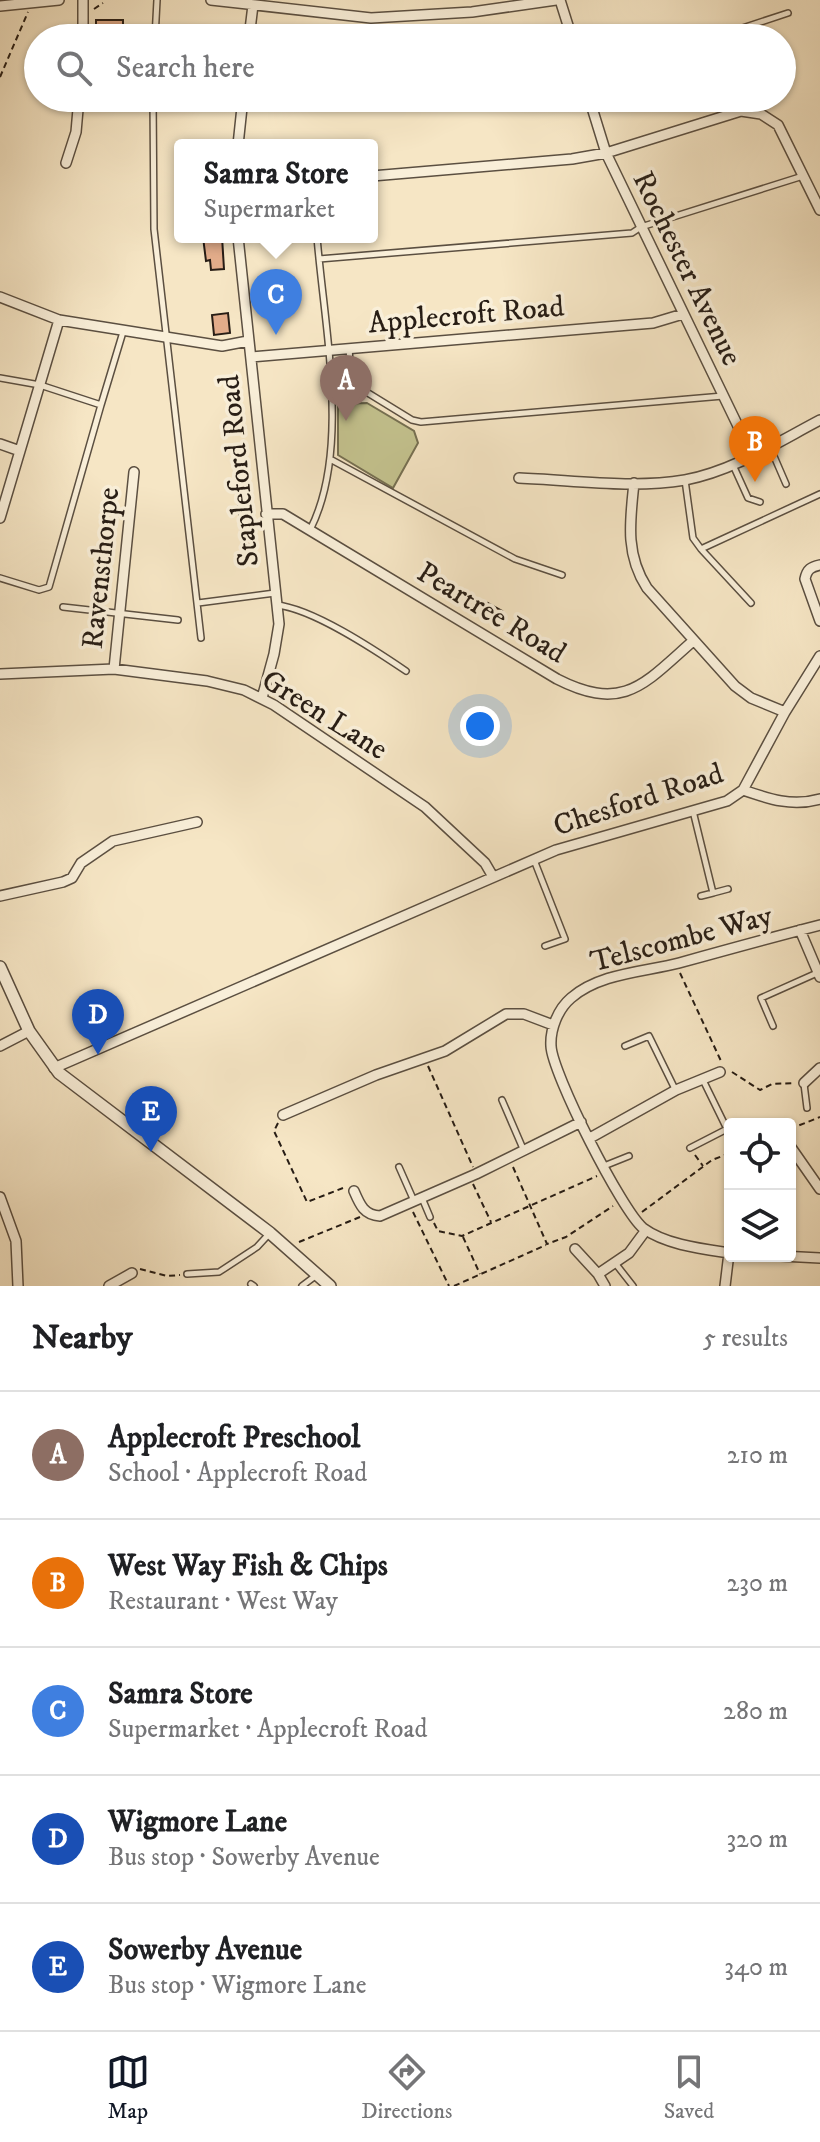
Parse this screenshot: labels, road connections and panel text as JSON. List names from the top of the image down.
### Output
{
  "streets": {
    "street": [
      "Rochester Avenue",
      "Applecroft Road",
      "Stapleford Road",
      "Ravensthorpe",
      "Peartree Road",
      "Green Lane",
      "Chesford Road",
      "Telscombe Way"
    ]
  },
  "crossings": [
    ["Rochester Avenue", "Applecroft Road"],
    ["Applecroft Road", "Stapleford Road"],
    ["Stapleford Road", "Peartree Road"],
    ["Stapleford Road", "Green Lane"],
    ["Ravensthorpe", "Green Lane"],
    ["Green Lane", "Chesford Road"]
  ],
  "page": {
    "search": "Search here",
    "popup": ["Samra Store", "Supermarket"],
    "pins": [
      "C",
      "A",
      "B",
      "D",
      "E"
    ],
    "heading": ["Nearby", "5 results"],
    "list": [
      {
        "mark": "A",
        "name": "Applecroft Preschool",
        "note": "School · Applecroft Road",
        "value": "210 m"
      },
      {
        "mark": "B",
        "name": "West Way Fish & Chips",
        "note": "Restaurant · West Way",
        "value": "230 m"
      },
      {
        "mark": "C",
        "name": "Samra Store",
        "note": "Supermarket · Applecroft Road",
        "value": "280 m"
      },
      {
        "mark": "D",
        "name": "Wigmore Lane",
        "note": "Bus stop · Sowerby Avenue",
        "value": "320 m"
      },
      {
        "mark": "E",
        "name": "Sowerby Avenue",
        "note": "Bus stop · Wigmore Lane",
        "value": "340 m"
      }
    ],
    "nav": ["Map", "Directions", "Saved"]
  }
}
